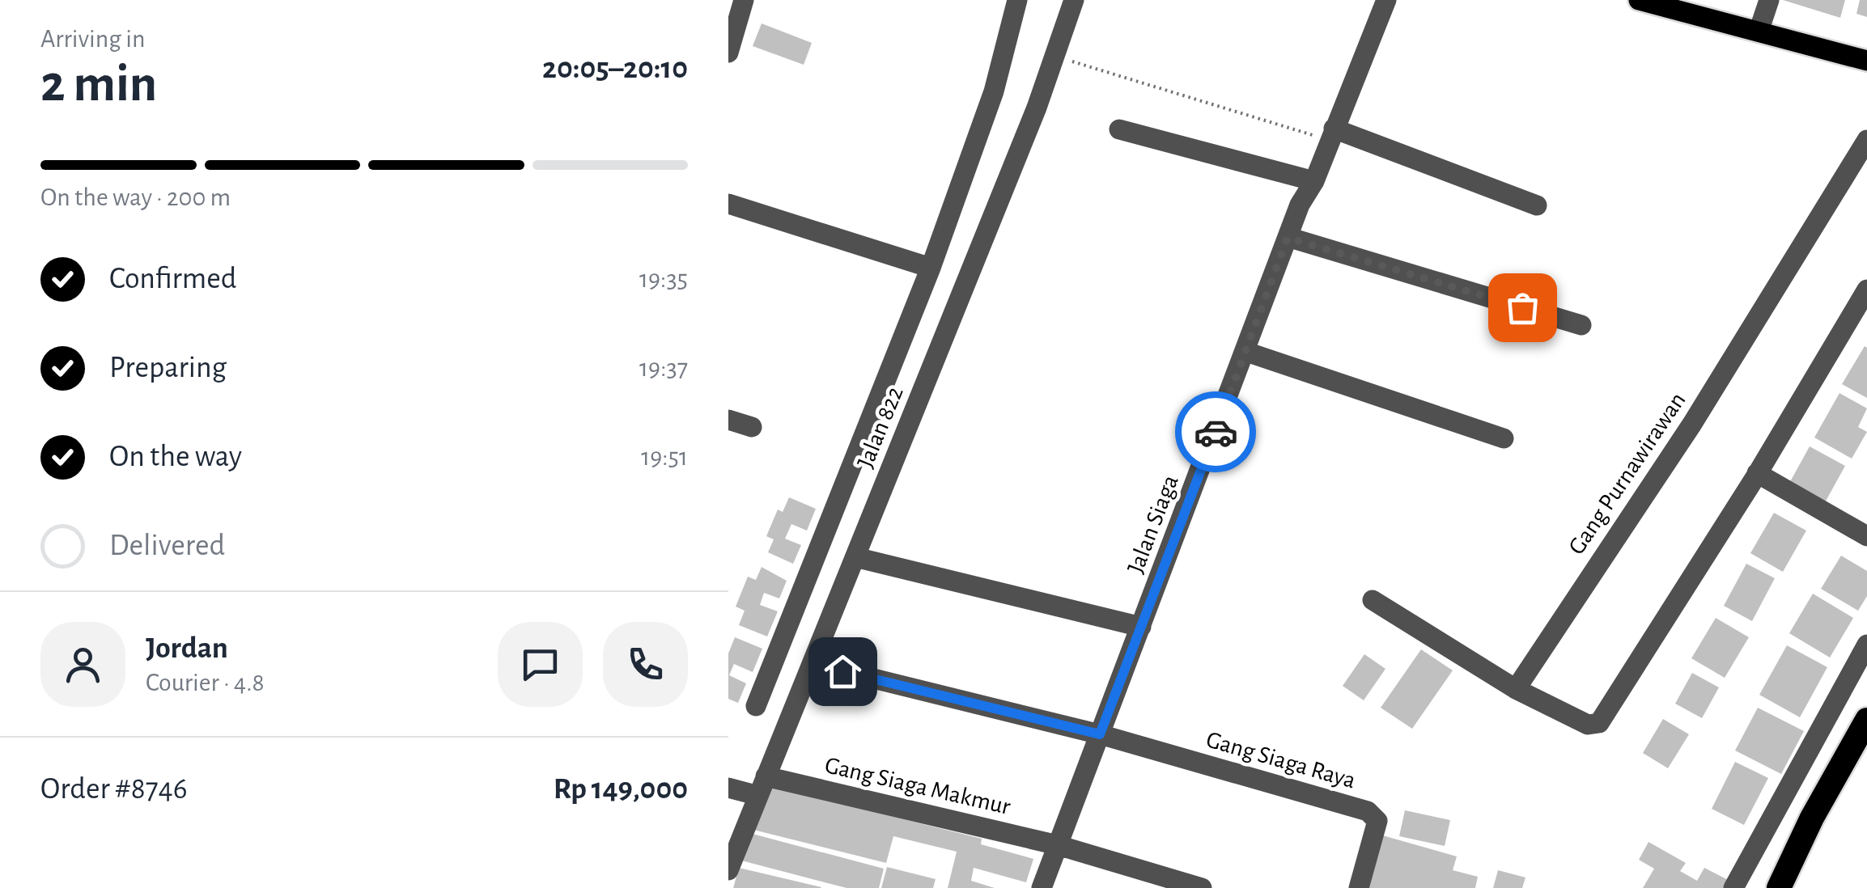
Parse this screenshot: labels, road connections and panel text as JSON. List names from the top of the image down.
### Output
{
  "streets": {
    "street": [
      "Jalan 822",
      "Gang Purnawirawan",
      "Jalan Siaga",
      "Gang Siaga Raya",
      "Gang Siaga Makmur"
    ]
  },
  "crossings": [
    ["Jalan 822", "Gang Siaga Makmur"],
    ["Jalan Siaga", "Gang Siaga Raya"],
    ["Jalan Siaga", "Gang Siaga Makmur"]
  ],
  "page": {
    "heading": ["2 min", "Arriving in", "20:05–20:10"],
    "panel": [
      "Jordan",
      "Courier · 4.8",
      "Order #8746",
      "Rp 149,000"
    ],
    "bar": "On the way · 200 m",
    "list": [
      ["Confirmed", "19:35"],
      ["Preparing", "19:37"],
      ["On the way", "19:51"],
      "Delivered"
    ]
  }
}
